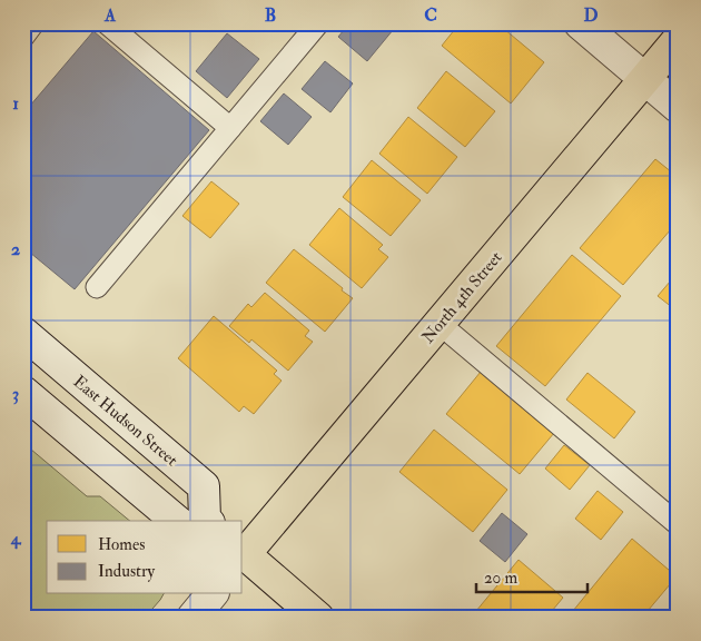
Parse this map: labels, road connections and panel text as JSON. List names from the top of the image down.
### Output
{
  "streets": {
    "main road": ["North 4th Street", "East Hudson Street"]
  },
  "legend": ["Homes", "Industry"],
  "scale_bar": "20 m",
  "grid": {
    "columns": [
      "A",
      "B",
      "C",
      "D"
    ],
    "rows": [
      "1",
      "2",
      "3",
      "4"
    ]
  }
}
